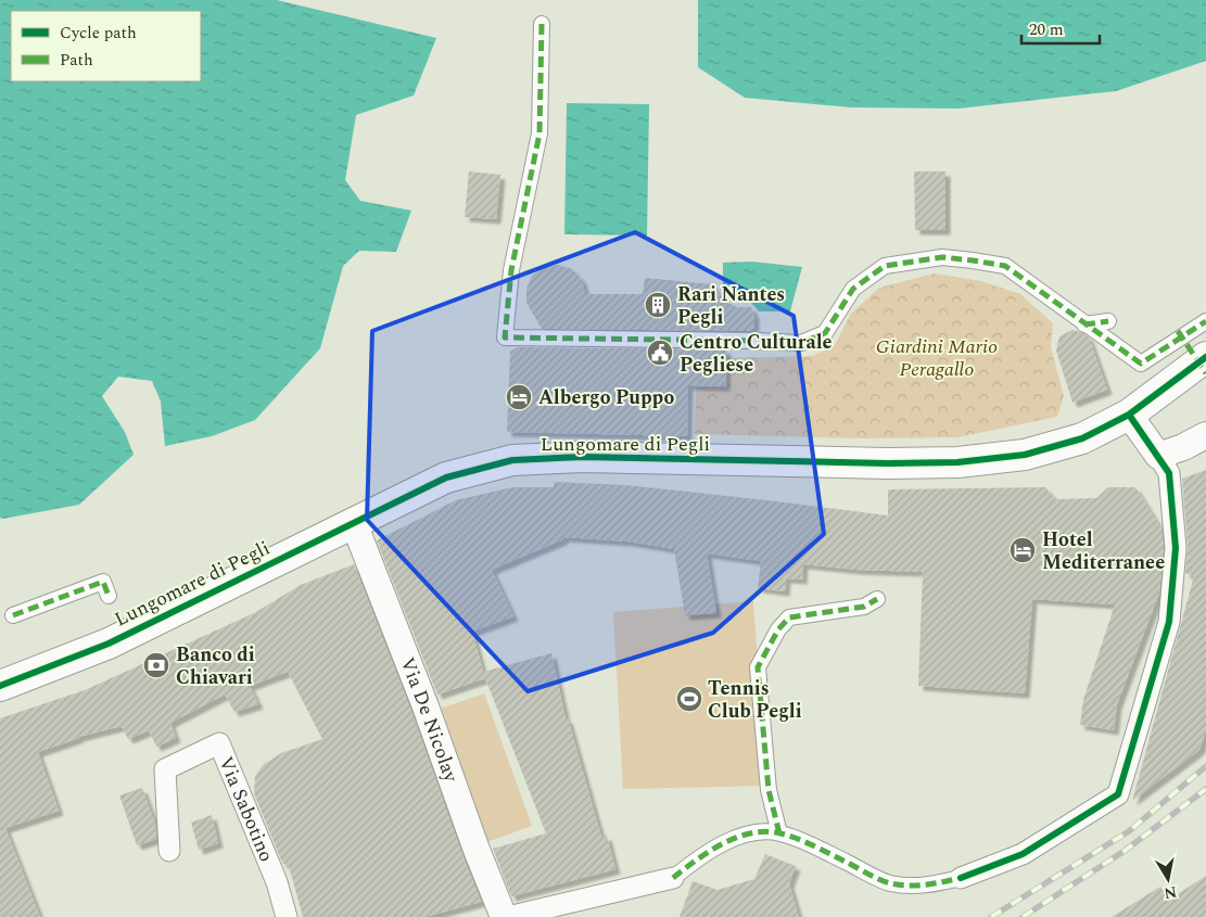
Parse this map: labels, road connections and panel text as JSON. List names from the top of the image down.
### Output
{
  "streets": {
    "main road": ["Lungomare di Pegli"],
    "street": ["Via De Nicolay", "Via Sabotino"]
  },
  "crossings": [
    ["Lungomare di Pegli", "Via De Nicolay"]
  ],
  "parks": ["Giardini Mario Peragallo"],
  "places": {
    "building": ["Rari Nantes Pegli"],
    "public building": ["Centro Culturale Pegliese"],
    "hotel": ["Albergo Puppo", "Hotel Mediterranee"],
    "bank": ["Banco di Chiavari"],
    "sports": ["Tennis Club Pegli"]
  },
  "legend": ["Cycle path", "Path"],
  "scale_bar": "20 m",
  "north": "bottom"
}
